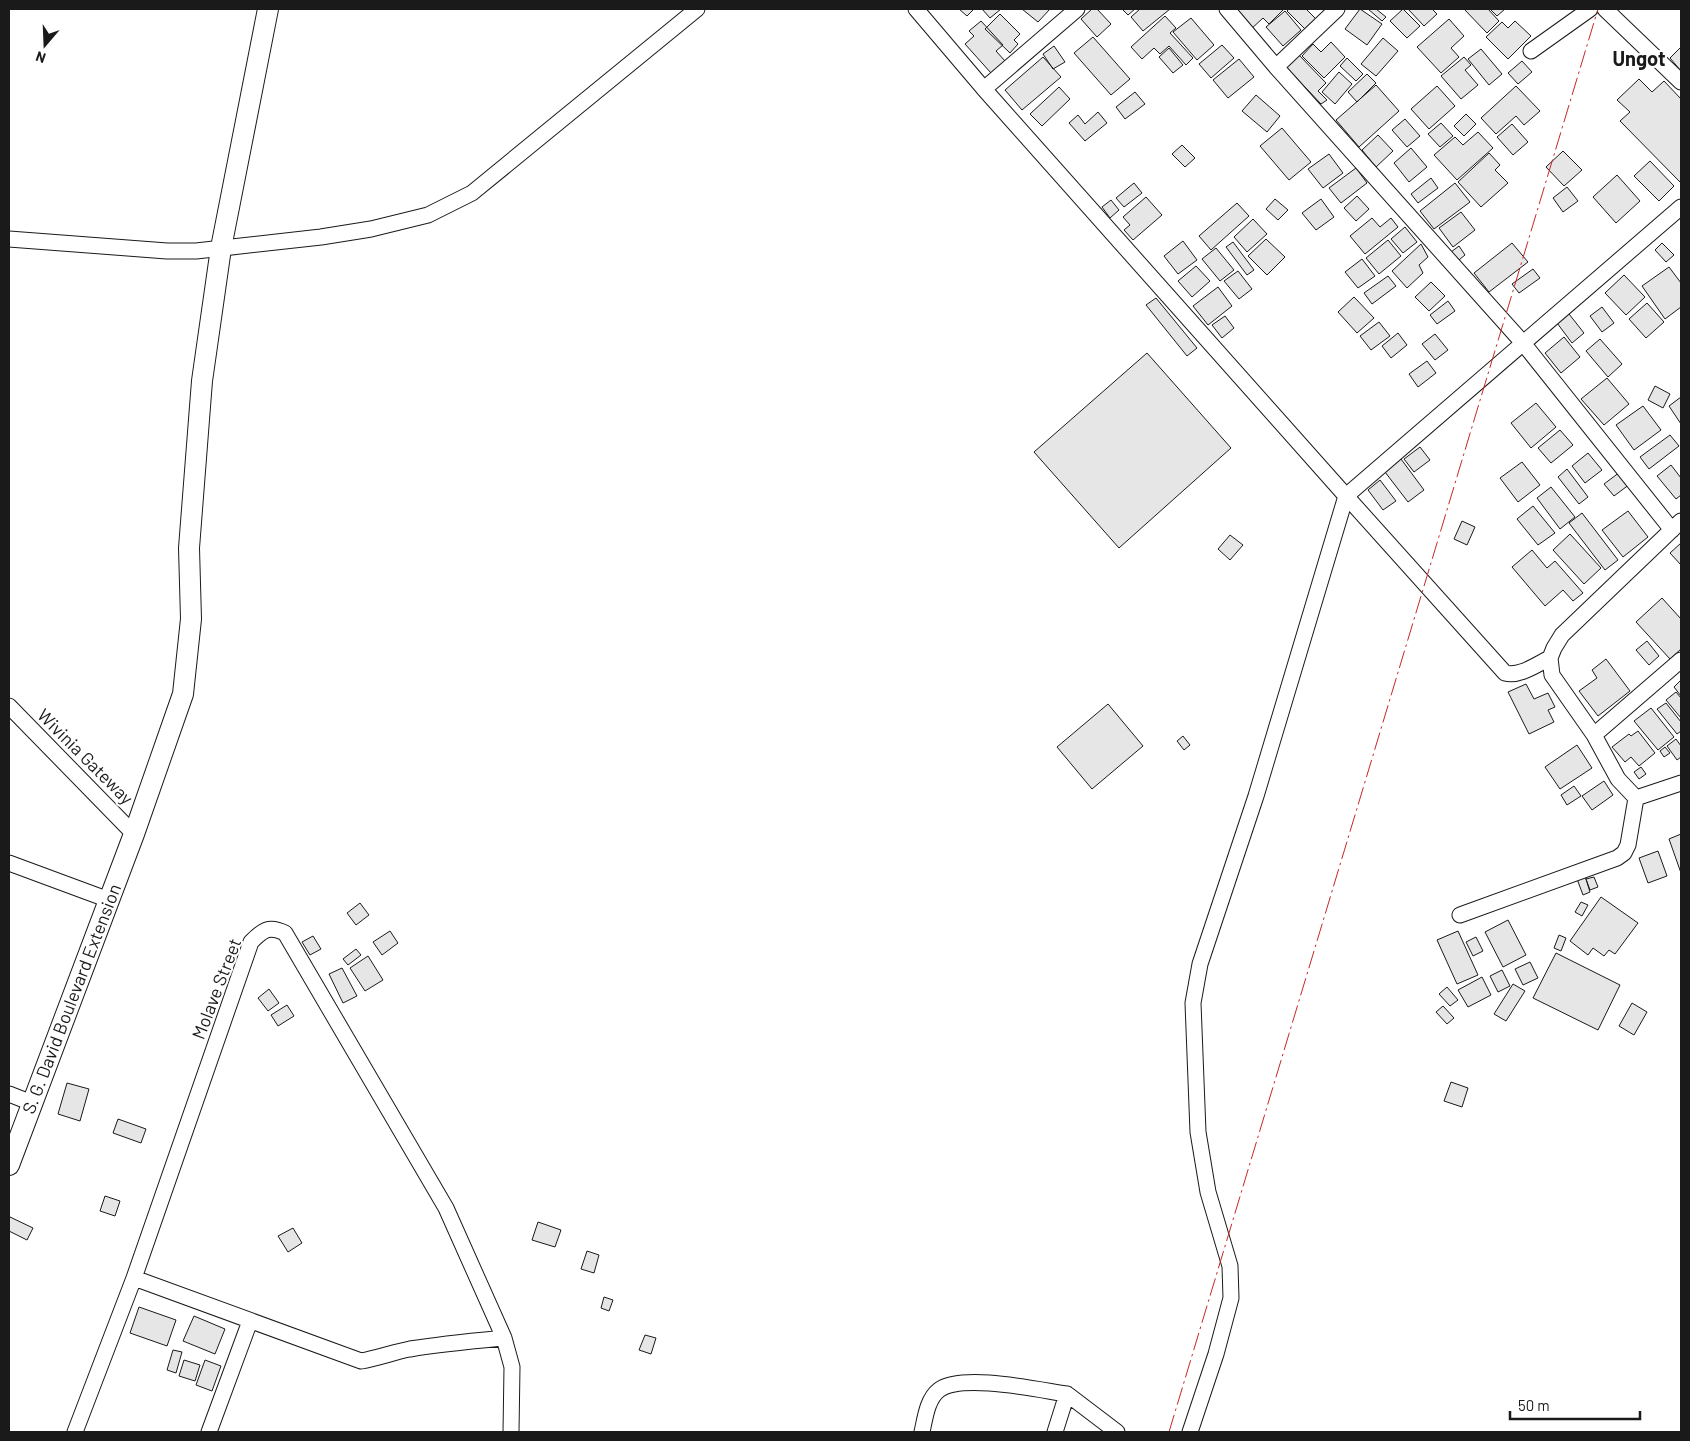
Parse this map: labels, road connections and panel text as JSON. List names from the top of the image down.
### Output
{
  "streets": {
    "street": ["Wivinia Gateway", "Molave Street", "S. G. David Boulevard Extension"]
  },
  "crossings": [
    ["Wivinia Gateway", "S. G. David Boulevard Extension"]
  ],
  "districts": ["Ungot"],
  "scale_bar": "50 m",
  "north": "bottom"
}
